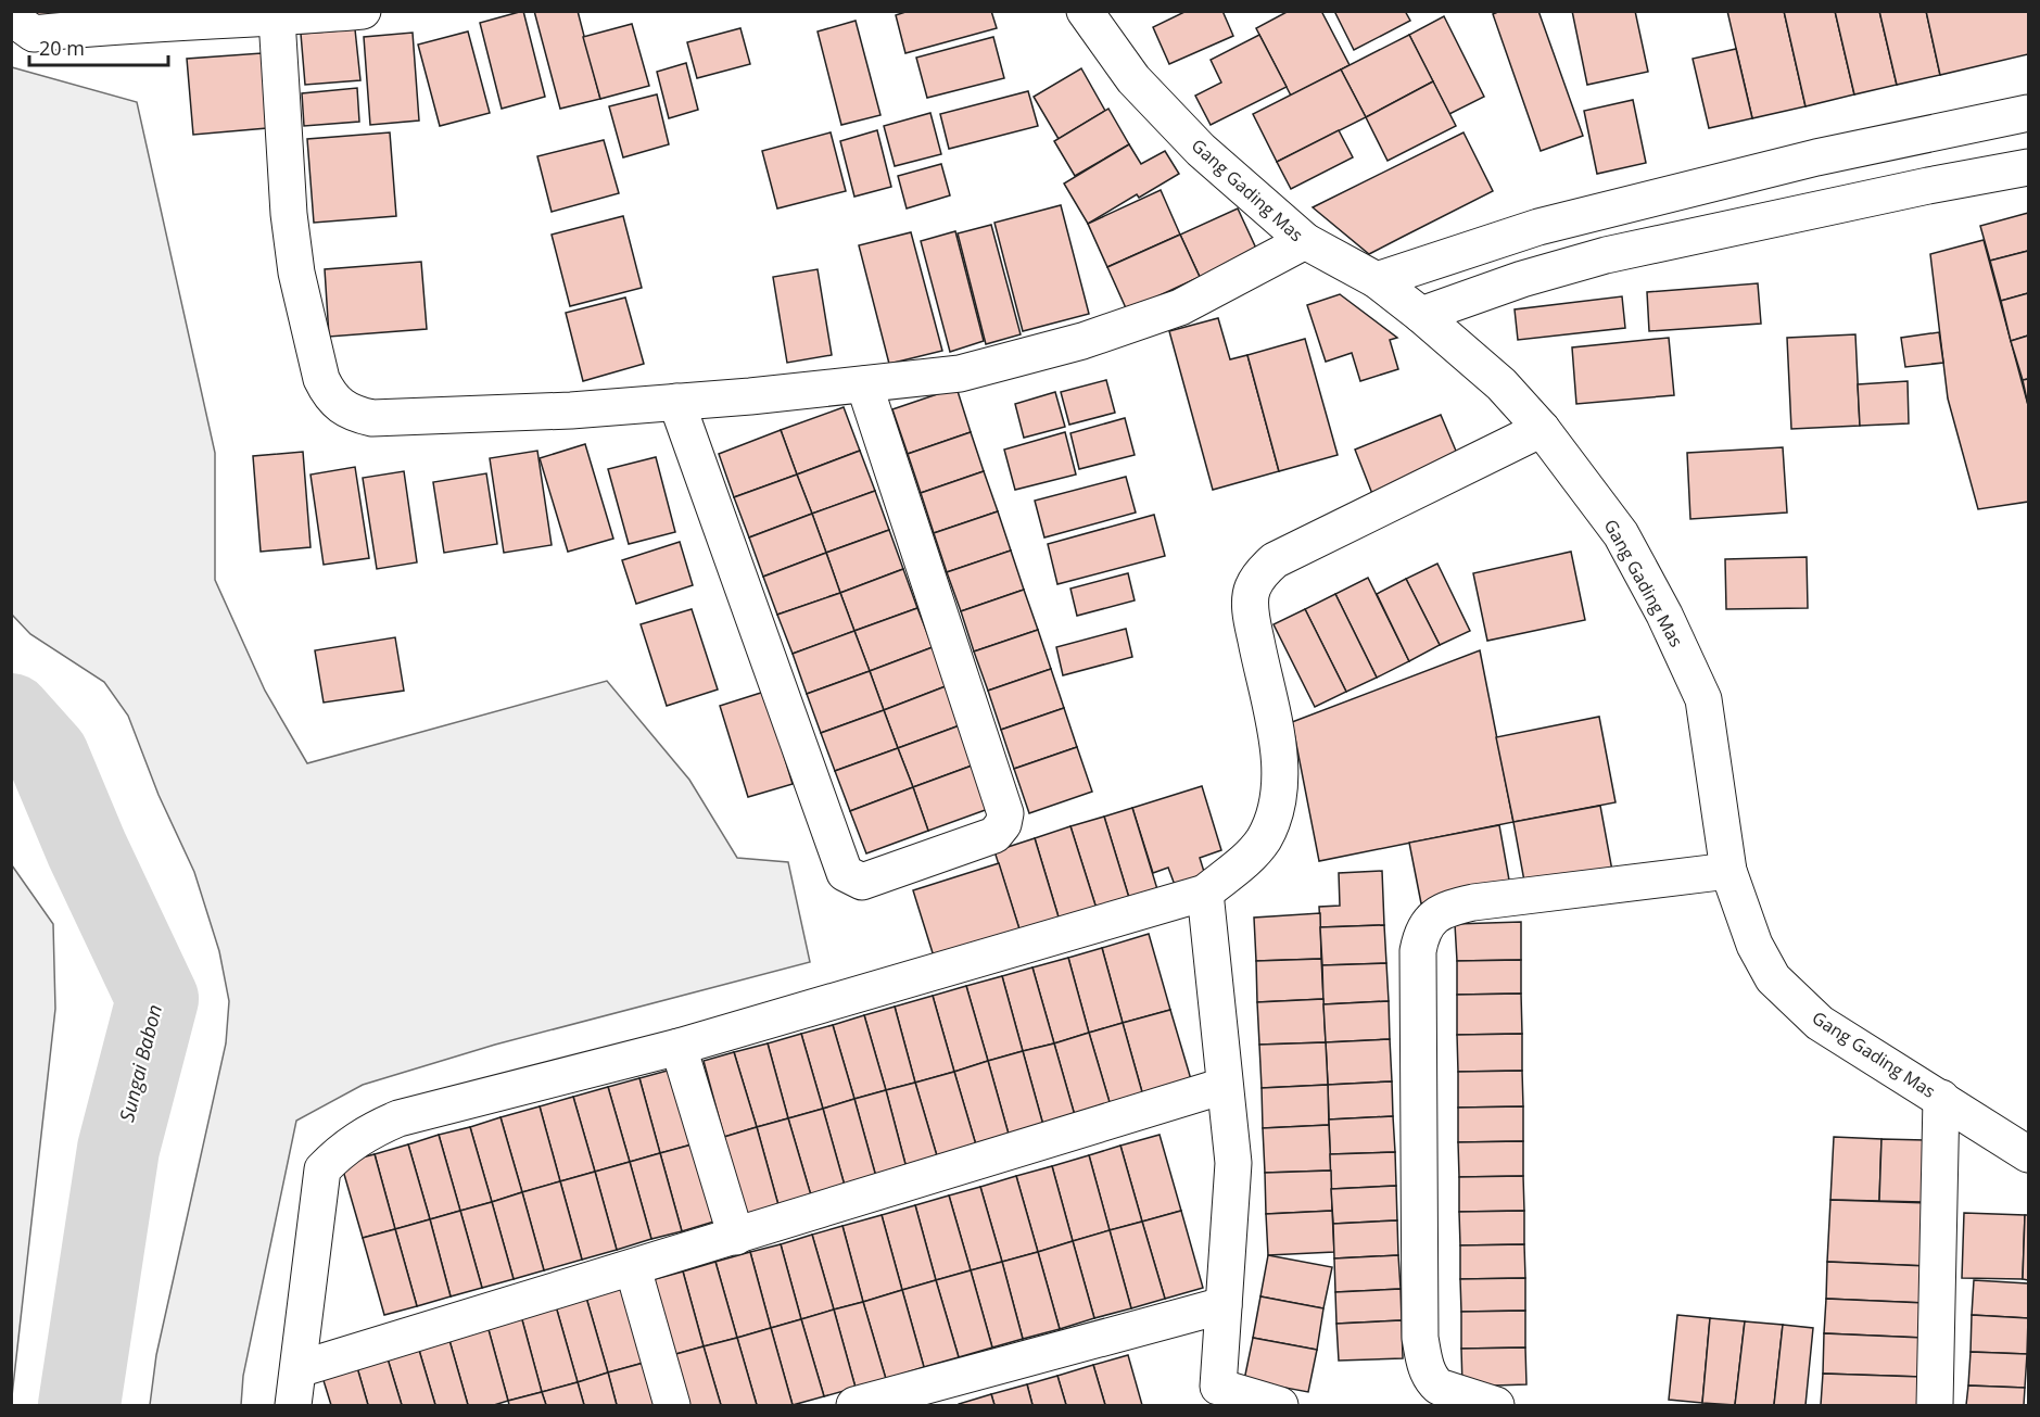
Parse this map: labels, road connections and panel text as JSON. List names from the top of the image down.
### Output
{
  "streets": {
    "street": ["Gang Gading Mas"]
  },
  "water": ["Sungai Babon"],
  "scale_bar": "20 m"
}
